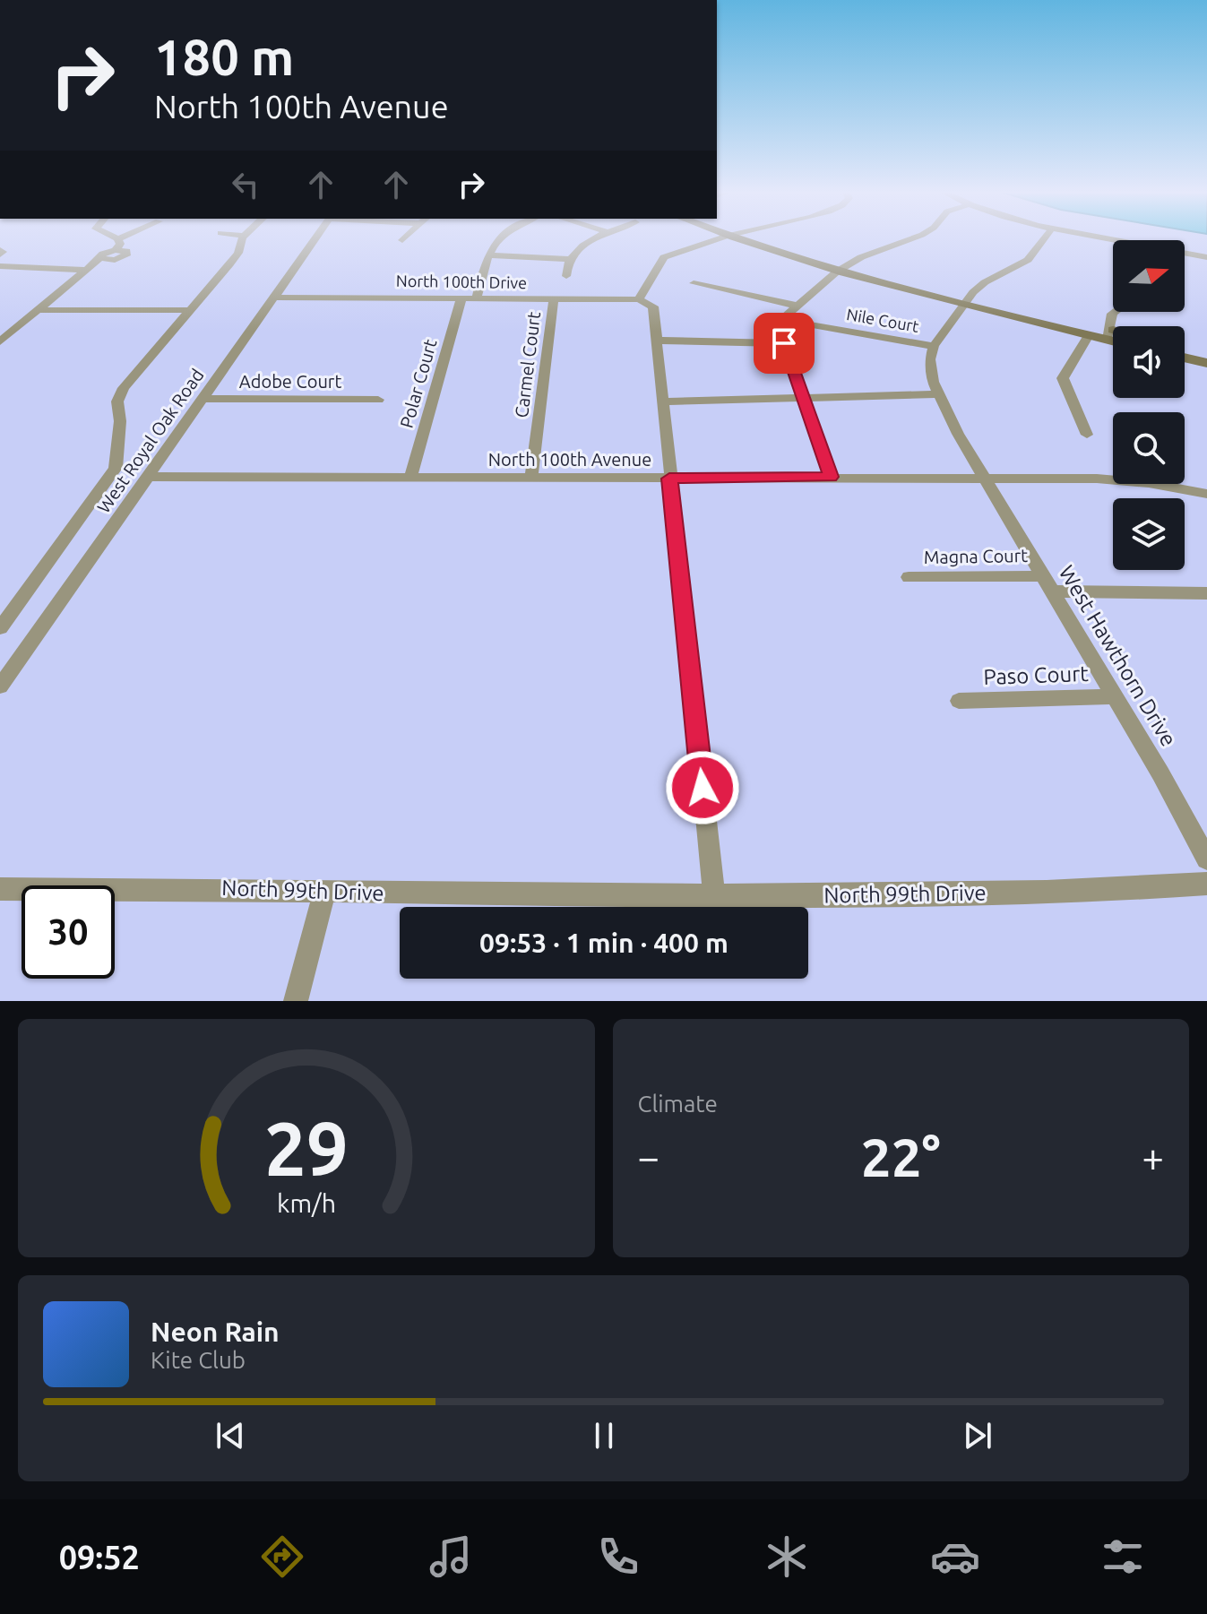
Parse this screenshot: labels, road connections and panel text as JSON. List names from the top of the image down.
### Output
{
  "streets": {
    "street": [
      "North 100th Drive",
      "Nile Court",
      "Carmel Court",
      "Adobe Court",
      "Polar Court",
      "West Royal Oak Road",
      "North 100th Avenue",
      "Magna Court",
      "West Hawthorn Drive",
      "Paso Court",
      "North 99th Drive"
    ]
  },
  "crossings": [
    ["North 100th Drive", "Carmel Court"],
    ["North 100th Drive", "Polar Court"],
    ["North 100th Drive", "West Royal Oak Road"],
    ["Nile Court", "West Hawthorn Drive"],
    ["Carmel Court", "North 100th Avenue"],
    ["Adobe Court", "West Royal Oak Road"],
    ["Polar Court", "North 100th Avenue"],
    ["West Royal Oak Road", "North 100th Avenue"],
    ["North 100th Avenue", "West Hawthorn Drive"],
    ["Magna Court", "West Hawthorn Drive"],
    ["West Hawthorn Drive", "Paso Court"]
  ],
  "north": "right",
  "page": {
    "turn": ["180 m", "North 100th Avenue"],
    "limit": "30",
    "trip": "09:53 · 1 min · 400 m",
    "tile": "Climate",
    "heat": ["−", "22°", "+"],
    "song": ["Neon Rain", "Kite Club"],
    "tabs": "09:52",
    "gauge": ["29", "km/h"]
  }
}
